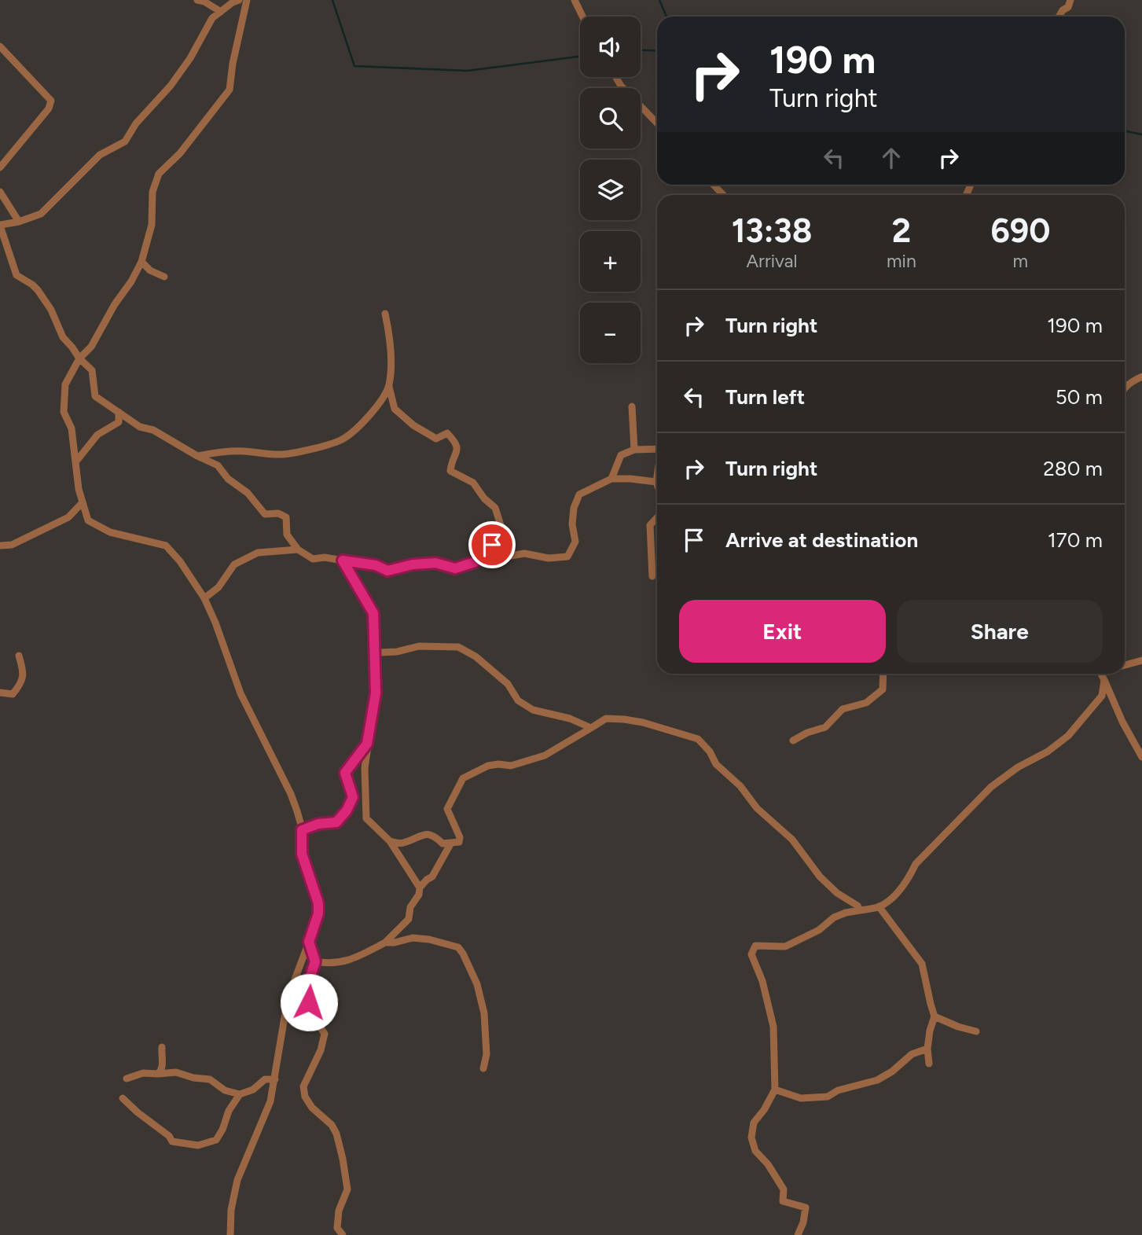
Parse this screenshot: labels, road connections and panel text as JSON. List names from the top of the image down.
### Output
{
  "page": {
    "map_buttons": ["+", "−"],
    "turn": ["190 m", "Turn right"],
    "eta": [
      "13:38",
      "Arrival",
      "2",
      "min",
      "690",
      "m"
    ],
    "list": [
      {
        "name": "Turn right",
        "value": "190 m"
      },
      {
        "name": "Turn left",
        "value": "50 m"
      },
      {
        "name": "Turn right",
        "value": "280 m"
      },
      {
        "name": "Arrive at destination",
        "value": "170 m"
      }
    ],
    "buttons": ["Exit", "Share"]
  }
}
